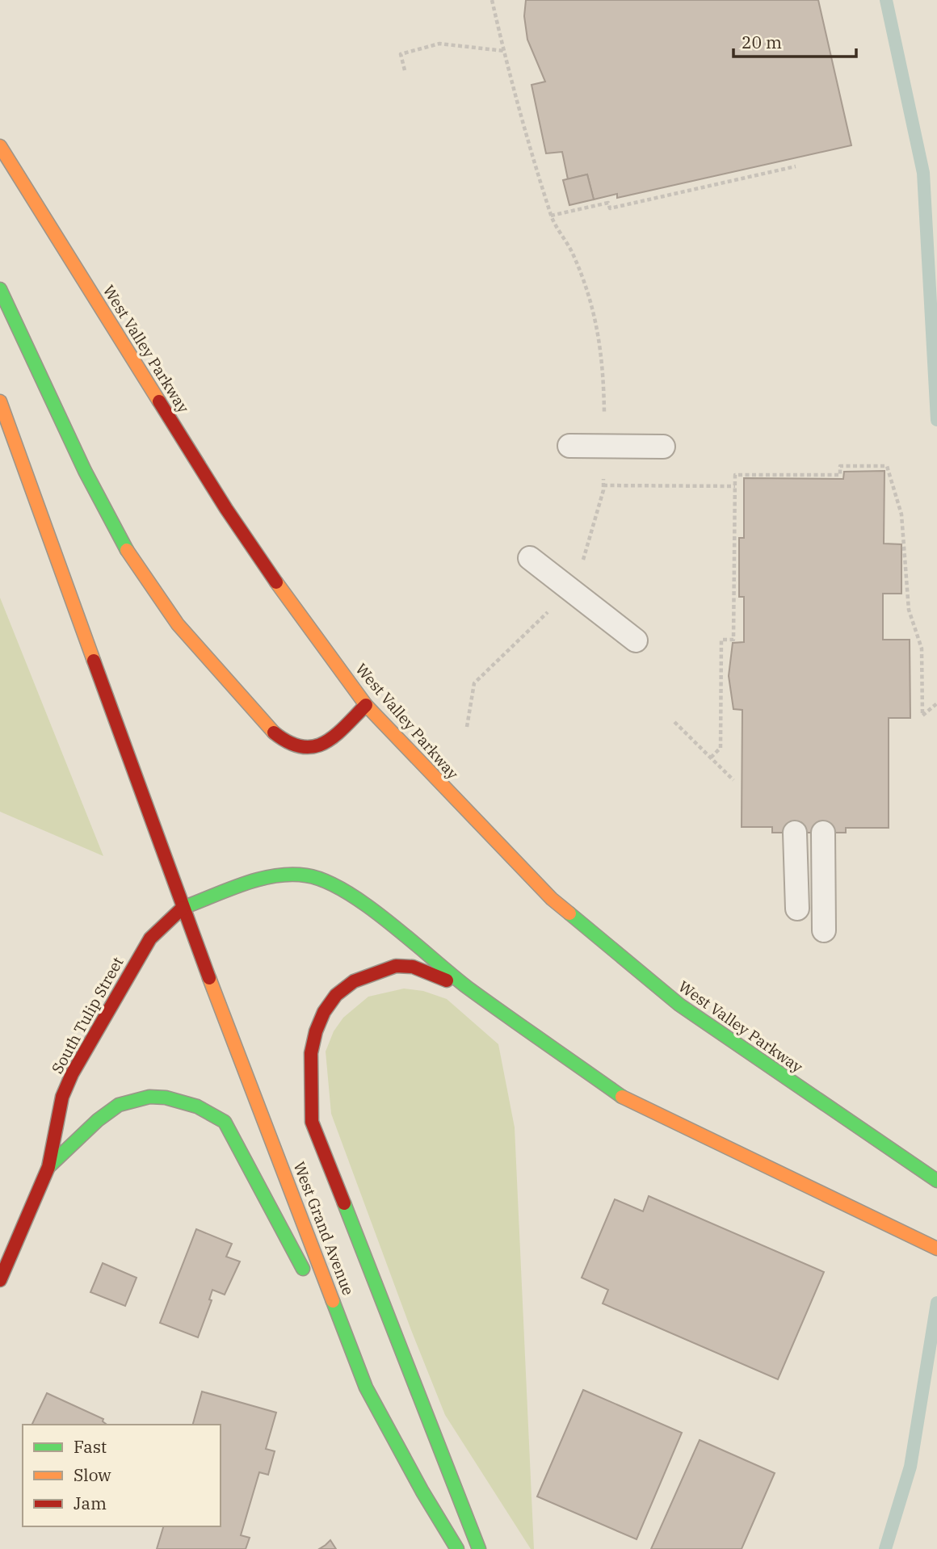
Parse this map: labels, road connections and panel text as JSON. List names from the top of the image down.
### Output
{
  "streets": {
    "main road": ["West Valley Parkway", "South Tulip Street", "West Grand Avenue"]
  },
  "crossings": [
    ["South Tulip Street", "West Grand Avenue"]
  ],
  "legend": ["Fast", "Slow", "Jam"],
  "scale_bar": "20 m"
}
